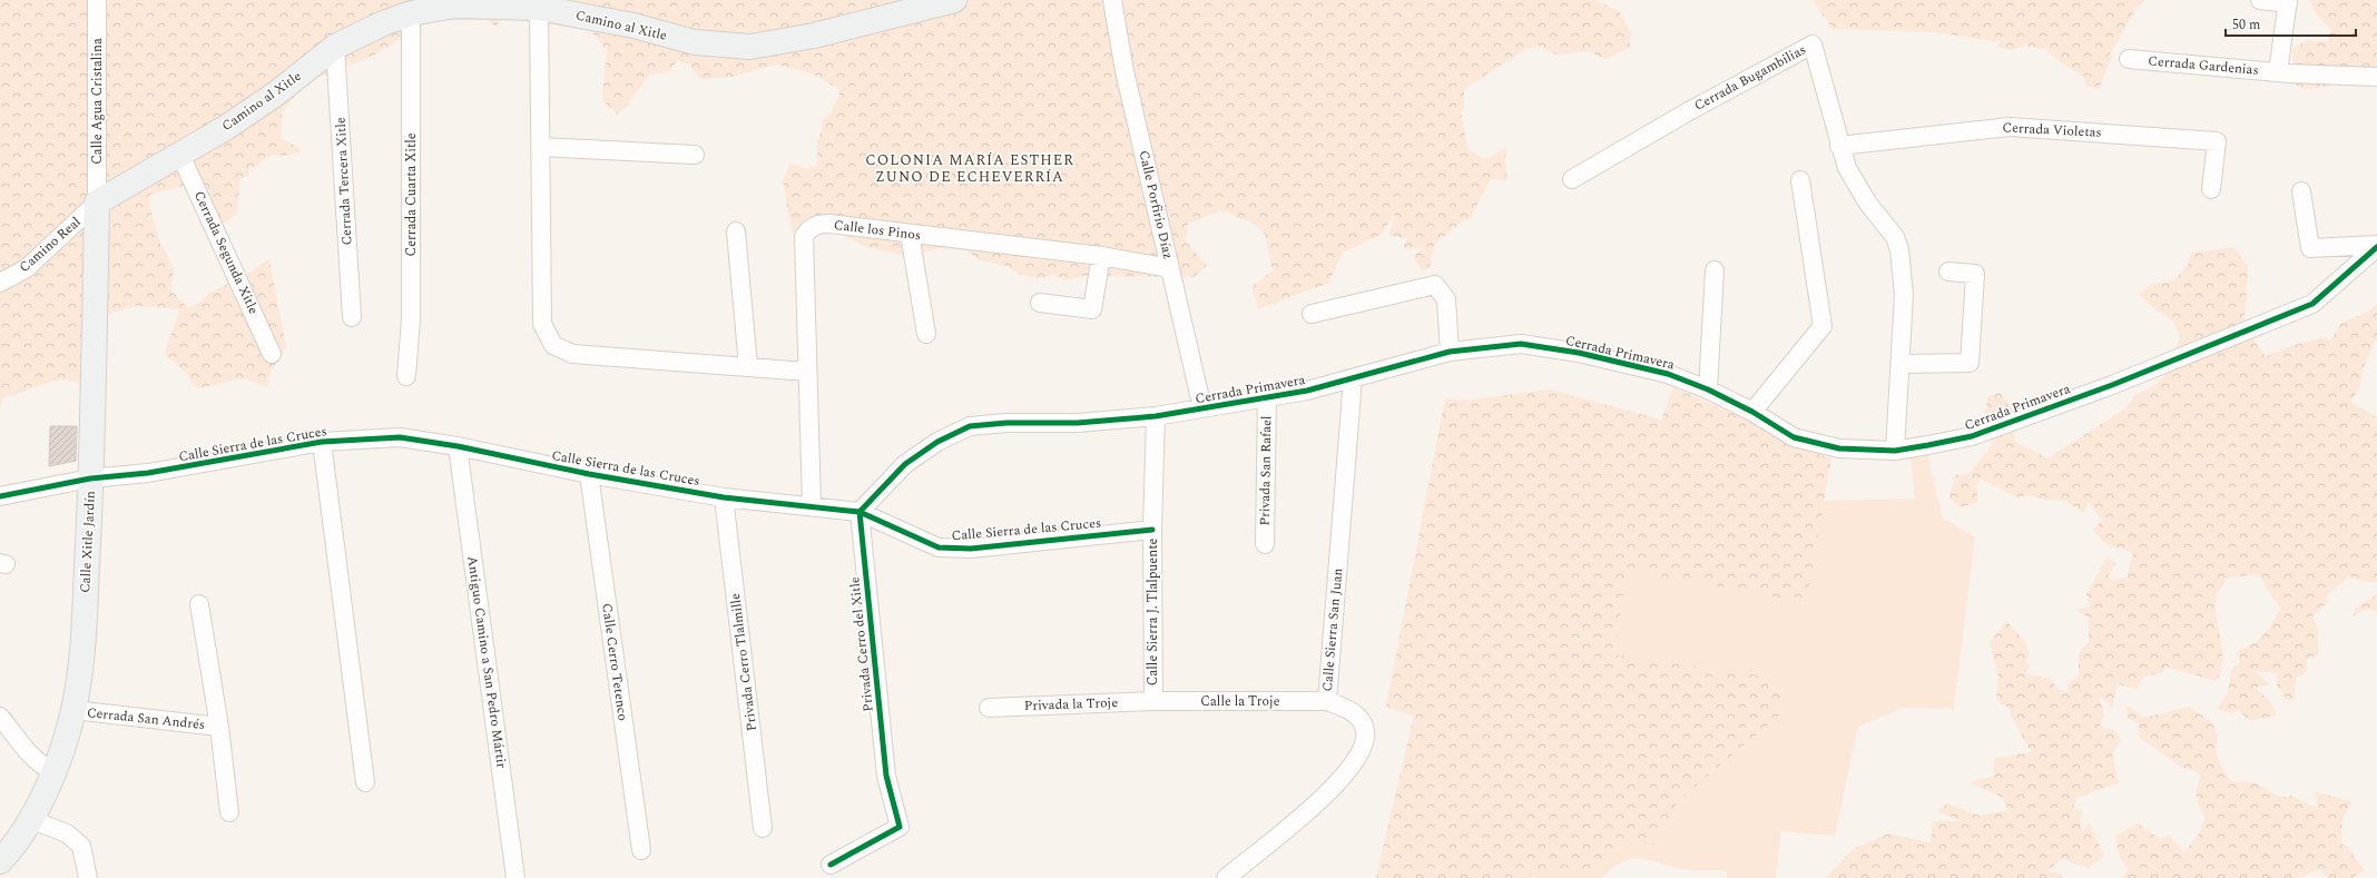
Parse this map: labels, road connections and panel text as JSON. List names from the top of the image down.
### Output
{
  "streets": {
    "street": [
      "Camino al Xitle",
      "Cerrada Gardenias",
      "Cerrada Bugambilias",
      "Calle Agua Cristalina",
      "Cerrada Violetas",
      "Cerrada Tercera Xitle",
      "Cerrada Cuarta Xitle",
      "Calle Porfirio Díaz",
      "Calle los Pinos",
      "Camino Real",
      "Cerrada Segunda Xitle",
      "Cerrada Primavera",
      "Calle Sierra de las Cruces",
      "Privada San Rafael",
      "Calle Xitle Jardín",
      "Calle Sierra J. Tlalpuente",
      "Calle Sierra San Juan",
      "Privada Cerro del Xitle",
      "Antiguo Camino a San Pedro Mártir",
      "Calle Cerro Tetenco",
      "Privada Cerro Tlalmille",
      "Calle la Troje",
      "Privada la Troje",
      "Cerrada San Andrés"
    ]
  },
  "crossings": [
    ["Camino al Xitle", "Calle Agua Cristalina"],
    ["Camino al Xitle", "Cerrada Tercera Xitle"],
    ["Camino al Xitle", "Cerrada Cuarta Xitle"],
    ["Camino al Xitle", "Camino Real"],
    ["Camino al Xitle", "Cerrada Segunda Xitle"],
    ["Camino al Xitle", "Calle Xitle Jardín"],
    ["Cerrada Bugambilias", "Cerrada Violetas"],
    ["Cerrada Bugambilias", "Cerrada Primavera"],
    ["Calle Agua Cristalina", "Camino Real"],
    ["Calle Agua Cristalina", "Calle Xitle Jardín"],
    ["Calle Porfirio Díaz", "Calle los Pinos"],
    ["Calle Porfirio Díaz", "Cerrada Primavera"],
    ["Calle los Pinos", "Calle Sierra de las Cruces"],
    ["Camino Real", "Calle Xitle Jardín"],
    ["Cerrada Primavera", "Calle Sierra de las Cruces"],
    ["Cerrada Primavera", "Privada San Rafael"],
    ["Cerrada Primavera", "Calle Sierra J. Tlalpuente"],
    ["Cerrada Primavera", "Calle Sierra San Juan"],
    ["Cerrada Primavera", "Privada Cerro del Xitle"],
    ["Calle Sierra de las Cruces", "Calle Xitle Jardín"],
    ["Calle Sierra de las Cruces", "Calle Sierra J. Tlalpuente"],
    ["Calle Sierra de las Cruces", "Privada Cerro del Xitle"],
    ["Calle Sierra de las Cruces", "Antiguo Camino a San Pedro Mártir"],
    ["Calle Sierra de las Cruces", "Calle Cerro Tetenco"],
    ["Calle Sierra de las Cruces", "Privada Cerro Tlalmille"],
    ["Calle Xitle Jardín", "Cerrada San Andrés"],
    ["Calle Sierra J. Tlalpuente", "Calle la Troje"],
    ["Calle Sierra J. Tlalpuente", "Privada la Troje"],
    ["Calle Sierra San Juan", "Calle la Troje"],
    ["Calle la Troje", "Privada la Troje"]
  ],
  "districts": ["COLONIA MARÍA ESTHER ZUNO DE ECHEVERRÍA"],
  "scale_bar": "50 m"
}
